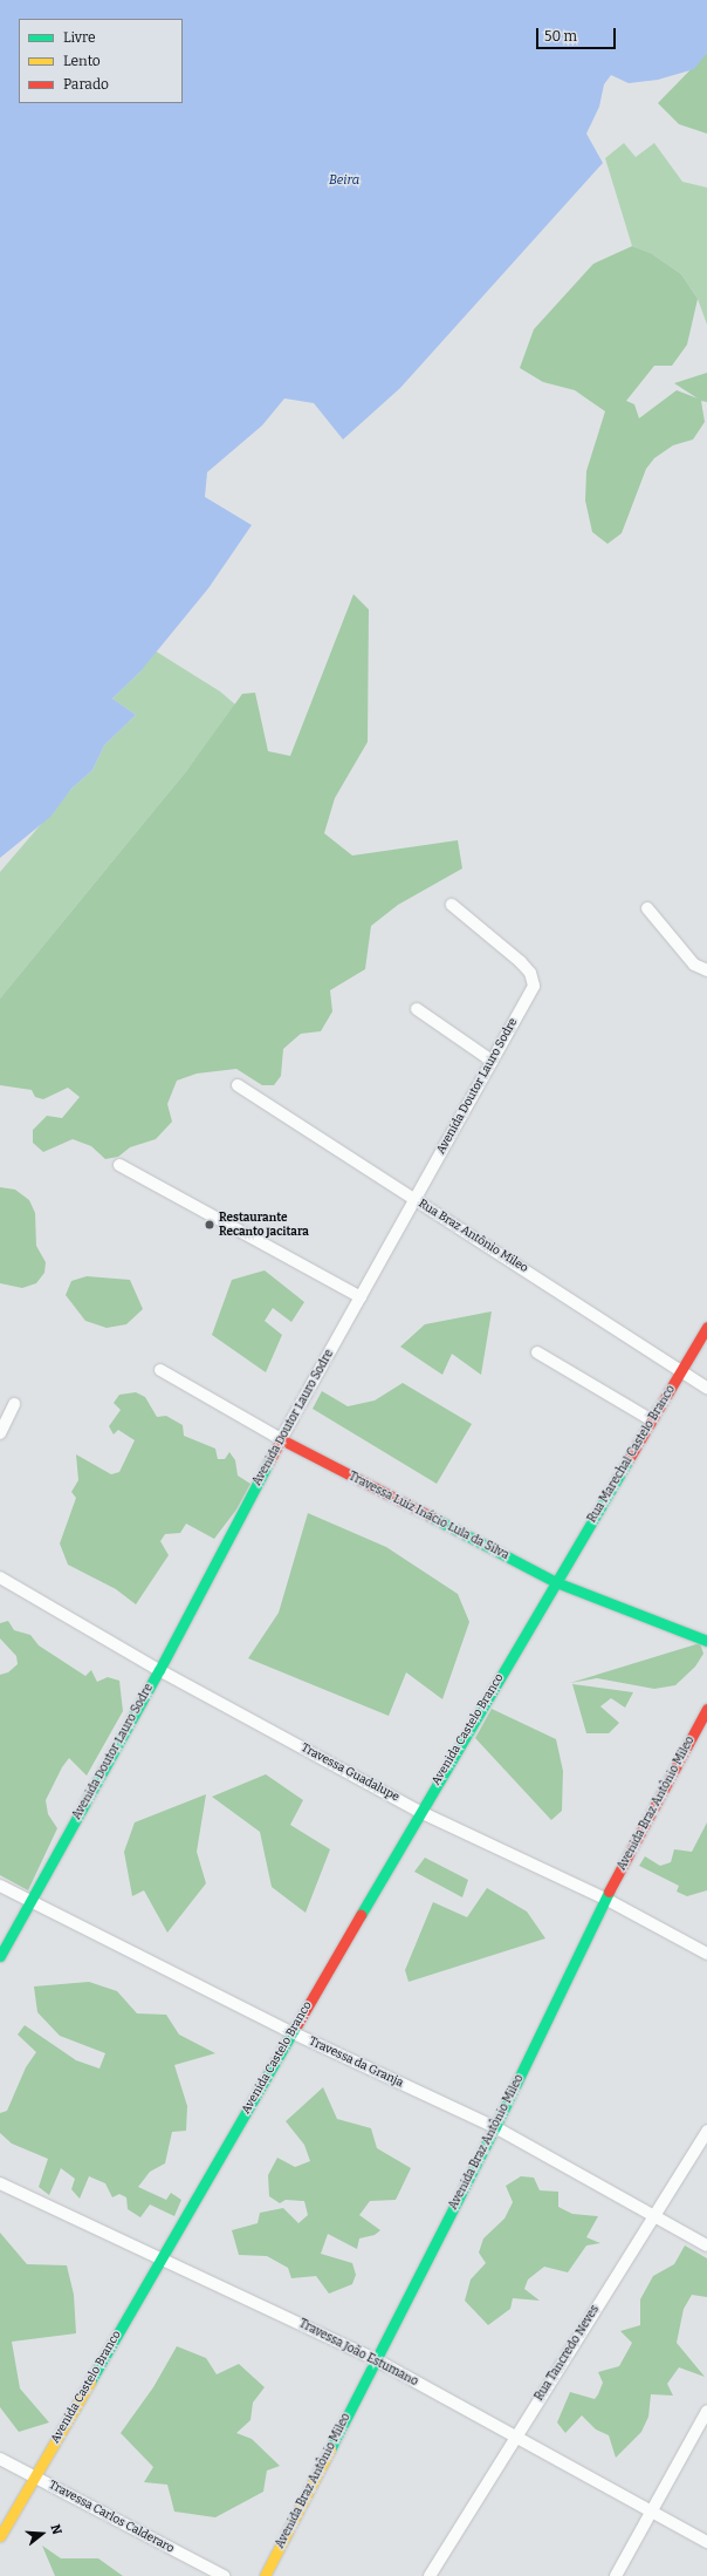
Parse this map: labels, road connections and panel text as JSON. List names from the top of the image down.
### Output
{
  "streets": {
    "street": [
      "Avenida Doutor Lauro Sodre",
      "Rua Braz Antônio Mileo",
      "Rua Marechal Castelo Branco",
      "Travessa Luiz Inácio Lula da Silva",
      "Avenida Castelo Branco",
      "Travessa Guadalupe",
      "Avenida Braz Antônio Mileo",
      "Travessa da Granja",
      "Travessa João Estumano",
      "Rua Tancredo Neves",
      "Travessa Carlos Calderaro"
    ]
  },
  "crossings": [
    ["Avenida Doutor Lauro Sodre", "Rua Braz Antônio Mileo"],
    ["Avenida Doutor Lauro Sodre", "Travessa Luiz Inácio Lula da Silva"],
    ["Avenida Doutor Lauro Sodre", "Travessa Guadalupe"],
    ["Avenida Doutor Lauro Sodre", "Travessa da Granja"],
    ["Rua Braz Antônio Mileo", "Rua Marechal Castelo Branco"],
    ["Rua Marechal Castelo Branco", "Travessa Luiz Inácio Lula da Silva"],
    ["Rua Marechal Castelo Branco", "Avenida Castelo Branco"],
    ["Travessa Luiz Inácio Lula da Silva", "Avenida Castelo Branco"],
    ["Avenida Castelo Branco", "Travessa Guadalupe"],
    ["Avenida Castelo Branco", "Travessa da Granja"],
    ["Avenida Castelo Branco", "Travessa João Estumano"],
    ["Avenida Castelo Branco", "Travessa Carlos Calderaro"],
    ["Travessa Guadalupe", "Avenida Braz Antônio Mileo"],
    ["Avenida Braz Antônio Mileo", "Travessa da Granja"],
    ["Avenida Braz Antônio Mileo", "Travessa João Estumano"],
    ["Travessa da Granja", "Rua Tancredo Neves"],
    ["Travessa João Estumano", "Rua Tancredo Neves"]
  ],
  "water": ["Beira"],
  "places": ["Restaurante Recanto Jacitara"],
  "legend": ["Livre", "Lento", "Parado"],
  "scale_bar": "50 m",
  "north": "right"
}
